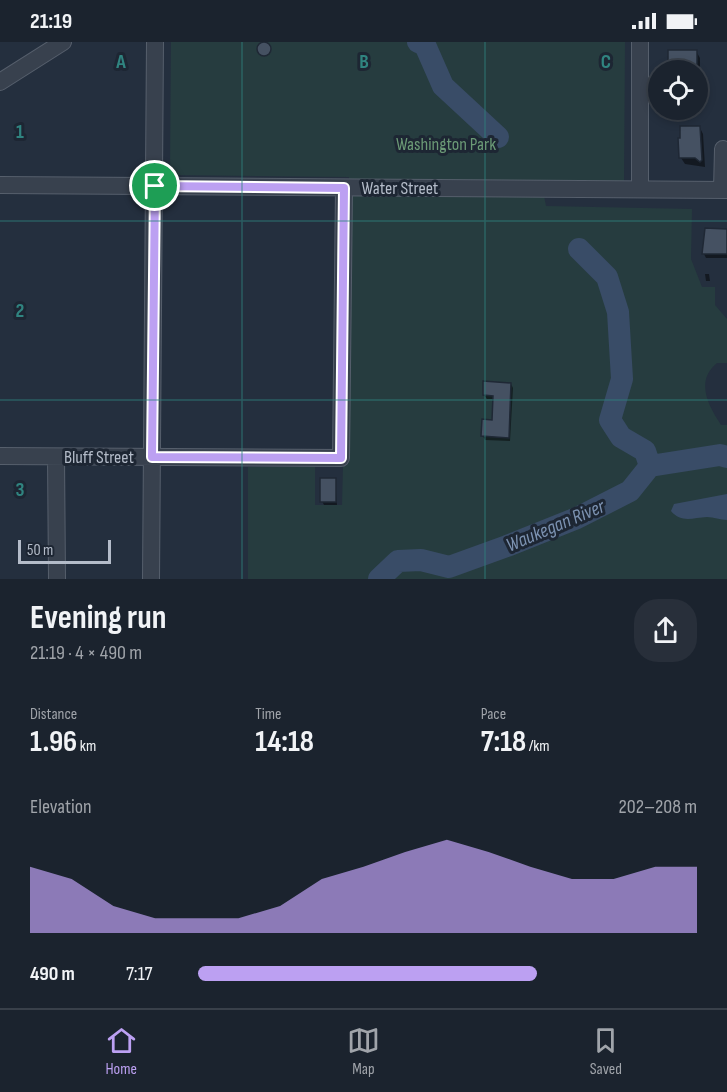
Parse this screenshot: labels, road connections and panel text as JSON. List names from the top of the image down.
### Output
{
  "streets": {
    "street": ["Water Street", "Bluff Street"]
  },
  "crossings": [
    ["Water Street", "Bluff Street"]
  ],
  "water": ["Waukegan River"],
  "parks": ["Washington Park"],
  "scale_bar": "50 m",
  "page": {
    "status": "21:19",
    "scale": "50 m",
    "heading": ["Evening run", "21:19 · 4 × 490 m"],
    "stats": [
      ["Distance", "1.96 km"],
      ["Time", "14:18"],
      ["Pace", "7:18 /km"]
    ],
    "chart": ["Elevation", "202–208 m"],
    "list": [
      {
        "name": "490 m",
        "note": "7:17"
      }
    ],
    "tabs": ["Home", "Map", "Saved"]
  },
  "grid": {
    "columns": ["A", "B", "C"],
    "rows": ["1", "2", "3"]
  }
}
